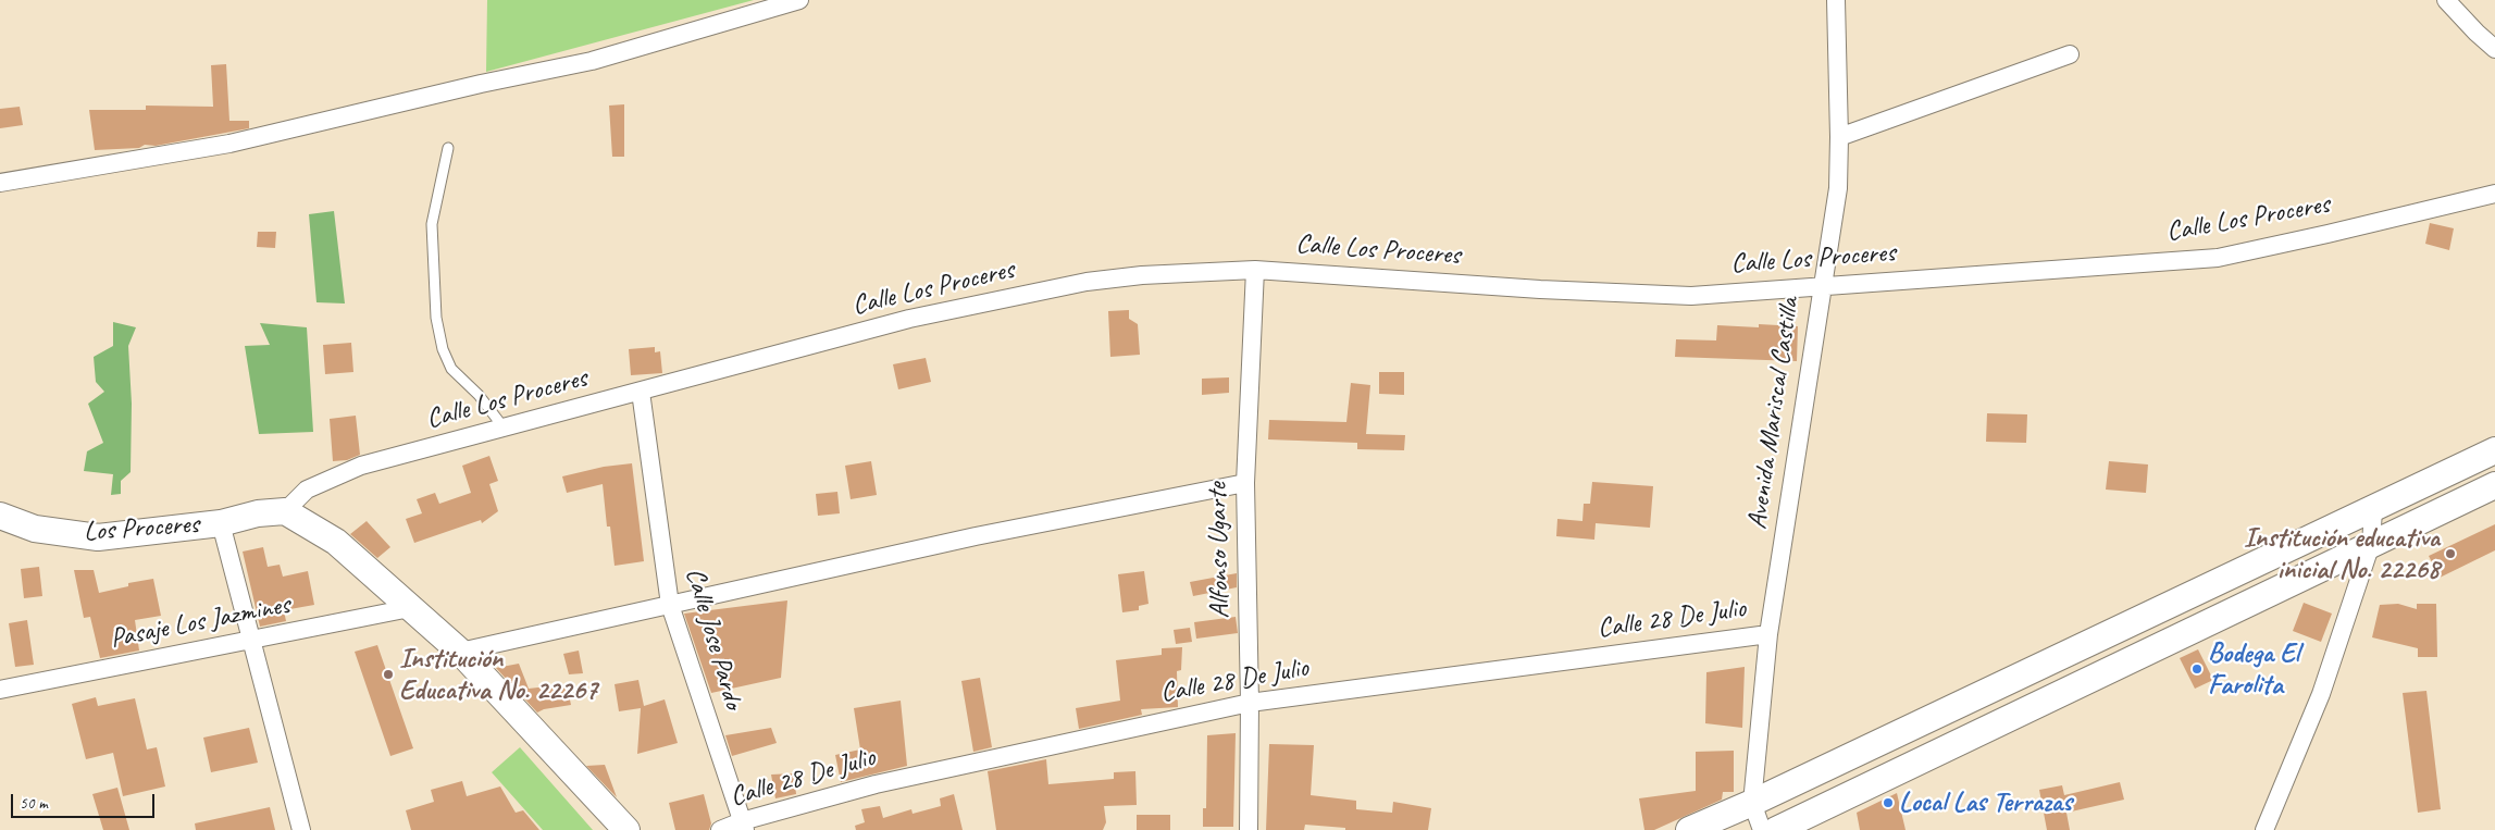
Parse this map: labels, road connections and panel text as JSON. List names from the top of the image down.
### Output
{
  "streets": {
    "main road": ["Los Proceres"],
    "street": [
      "Calle Los Proceres",
      "Avenida Mariscal Castilla",
      "Alfonso Ugarte",
      "Calle 28 De Julio",
      "Pasaje Los Jazmines",
      "Calle Jose Pardo"
    ]
  },
  "crossings": [
    ["Calle Los Proceres", "Avenida Mariscal Castilla"],
    ["Calle Los Proceres", "Los Proceres"],
    ["Calle Los Proceres", "Alfonso Ugarte"],
    ["Calle Los Proceres", "Calle Jose Pardo"],
    ["Avenida Mariscal Castilla", "Calle 28 De Julio"],
    ["Alfonso Ugarte", "Calle 28 De Julio"],
    ["Calle 28 De Julio", "Calle Jose Pardo"]
  ],
  "places": [
    "Institución educativa inicial No. 22268",
    "Bodega El Farolita",
    "Institución Educativa No. 22267",
    "Local Las Terrazas"
  ],
  "scale_bar": "50 m"
}
